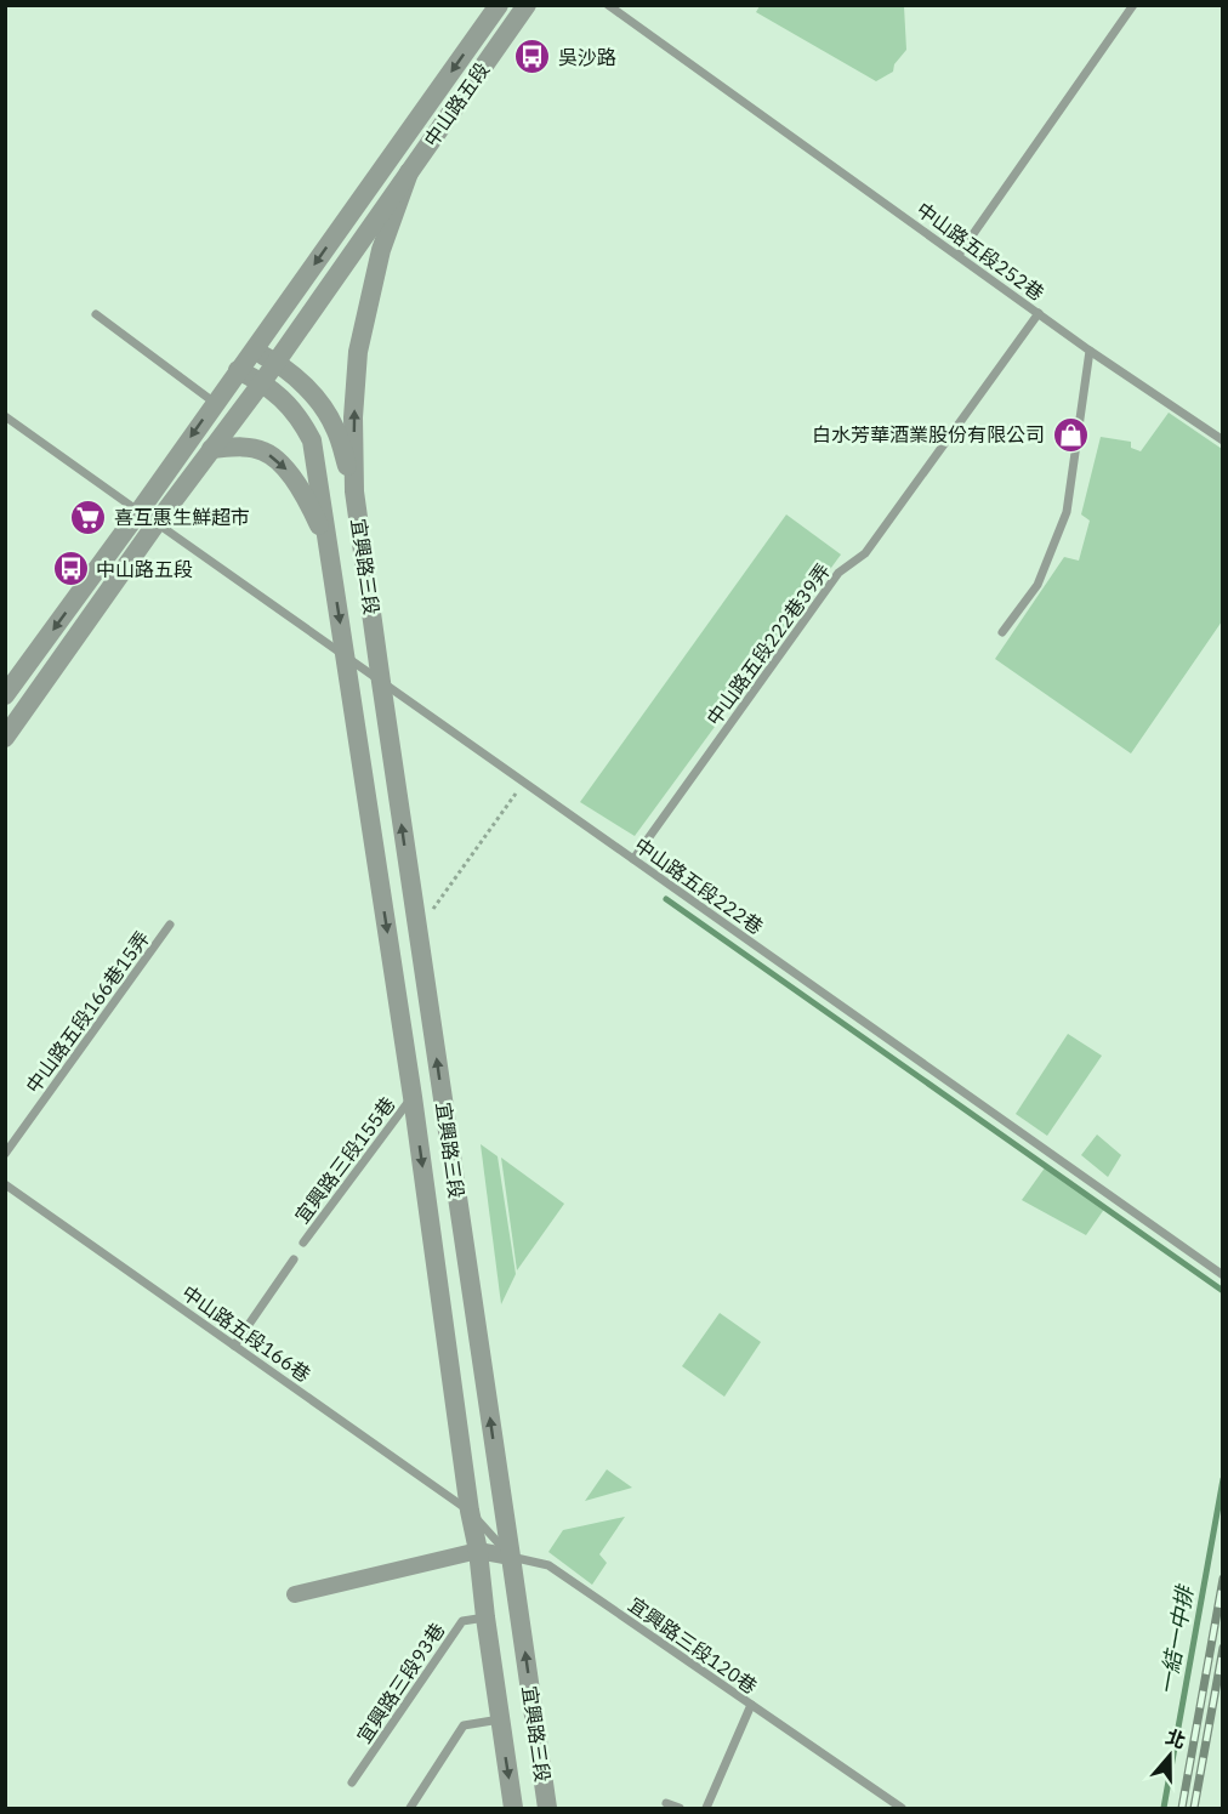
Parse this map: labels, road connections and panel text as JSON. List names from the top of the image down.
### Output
{
  "streets": {
    "street": ["中山路五段", "宜興路三段"],
    "lane": [
      "中山路五段252巷",
      "中山路五段222巷39弄",
      "中山路五段222巷",
      "中山路五段166巷15弄",
      "宜興路三段155巷",
      "中山路五段166巷",
      "宜興路三段120巷",
      "宜興路三段93巷"
    ]
  },
  "crossings": [
    ["中山路五段", "宜興路三段"],
    ["中山路五段", "中山路五段222巷"],
    ["中山路五段252巷", "中山路五段222巷39弄"],
    ["宜興路三段", "中山路五段222巷"],
    ["宜興路三段", "宜興路三段155巷"],
    ["宜興路三段", "中山路五段166巷"],
    ["宜興路三段", "宜興路三段120巷"],
    ["宜興路三段", "宜興路三段93巷"],
    ["中山路五段222巷39弄", "中山路五段222巷"]
  ],
  "water": ["一結一中排"],
  "places": {
    "bus stop": ["吳沙路", "中山路五段"],
    "shop": ["白水芳華酒業股份有限公司"],
    "supermarket": ["喜互惠生鮮超市"]
  },
  "north": "top"
}
